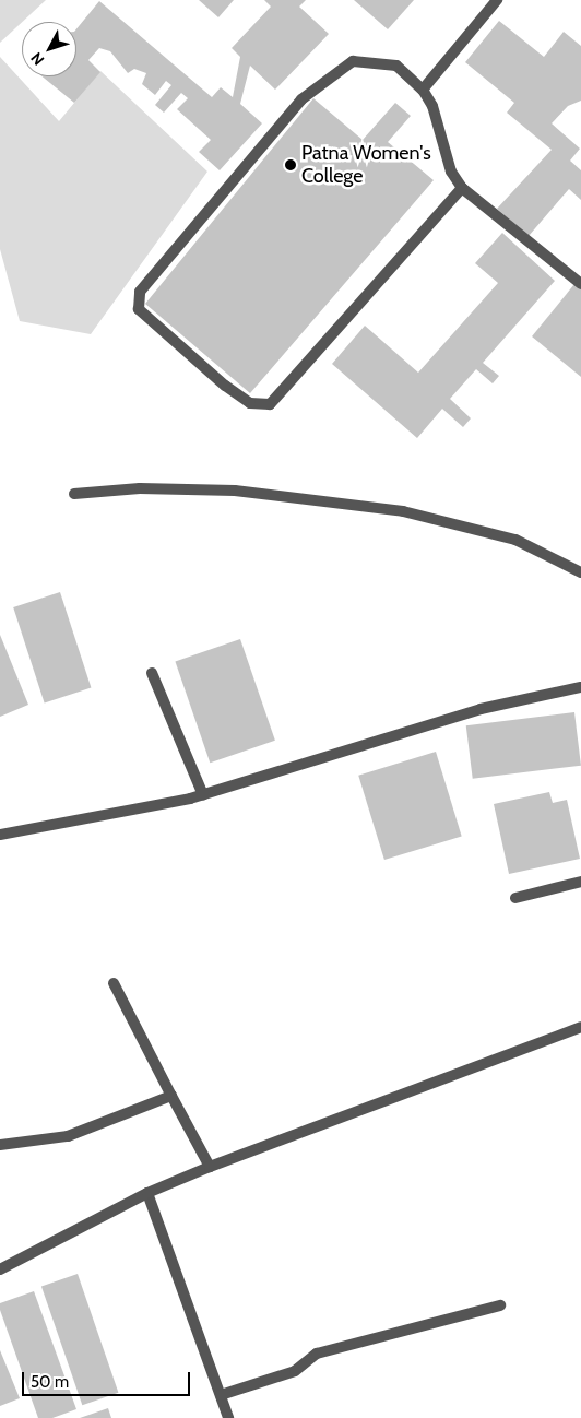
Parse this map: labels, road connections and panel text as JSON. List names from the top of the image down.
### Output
{
  "places": ["Patna Women's College"],
  "scale_bar": "50 m",
  "north": "bottom left"
}
